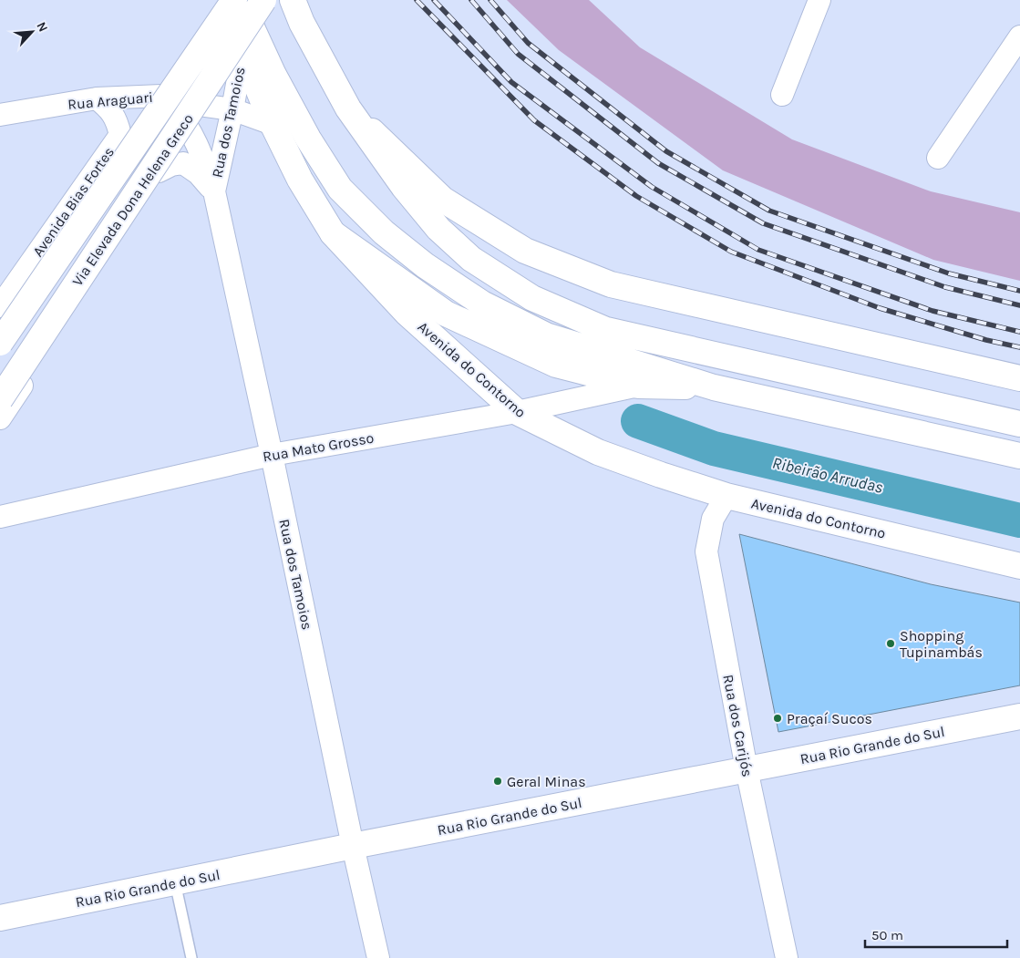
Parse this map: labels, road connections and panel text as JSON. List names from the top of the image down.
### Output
{
  "streets": {
    "main road": ["Via Elevada Dona Helena Greco", "Avenida do Contorno", "Rua Rio Grande do Sul"],
    "street": [
      "Rua Araguari",
      "Rua dos Tamoios",
      "Avenida Bias Fortes",
      "Rua Mato Grosso",
      "Rua dos Carijós"
    ]
  },
  "crossings": [
    ["Rua Araguari", "Rua dos Tamoios"],
    ["Rua Araguari", "Avenida Bias Fortes"],
    ["Rua Araguari", "Avenida do Contorno"],
    ["Rua dos Tamoios", "Avenida do Contorno"],
    ["Rua dos Tamoios", "Rua Mato Grosso"],
    ["Rua dos Tamoios", "Rua Rio Grande do Sul"],
    ["Avenida do Contorno", "Rua Mato Grosso"],
    ["Avenida do Contorno", "Rua dos Carijós"],
    ["Rua dos Carijós", "Rua Rio Grande do Sul"]
  ],
  "water": ["Ribeirão Arrudas"],
  "places": ["Shopping Tupinambás", "Praçaí Sucos", "Geral Minas"],
  "scale_bar": "50 m",
  "north": "top right"
}
